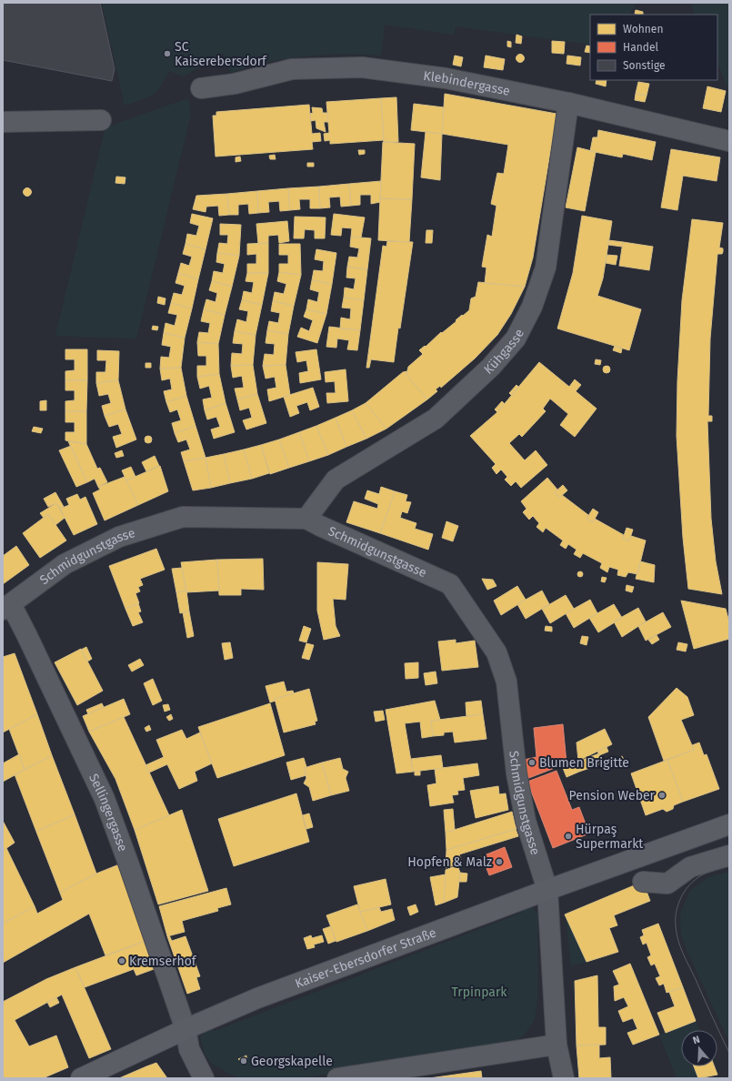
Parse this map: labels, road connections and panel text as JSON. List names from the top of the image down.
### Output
{
  "streets": {
    "main road": ["Kaiser-Ebersdorfer Straße"],
    "street": [
      "Klebindergasse",
      "Kühgasse",
      "Schmidgunstgasse",
      "Sellingergasse"
    ]
  },
  "crossings": [
    ["Klebindergasse", "Kühgasse"],
    ["Kühgasse", "Schmidgunstgasse"],
    ["Schmidgunstgasse", "Sellingergasse"],
    ["Schmidgunstgasse", "Kaiser-Ebersdorfer Straße"],
    ["Sellingergasse", "Kaiser-Ebersdorfer Straße"]
  ],
  "parks": ["Trpinpark"],
  "places": [
    "SC Kaiserebersdorf",
    "Blumen Brigitte",
    "Pension Weber",
    "Hürpaş Supermarkt",
    "Hopfen & Malz",
    "Kremserhof",
    "Georgskapelle"
  ],
  "legend": ["Wohnen", "Handel", "Sonstige"],
  "north": "top"
}
